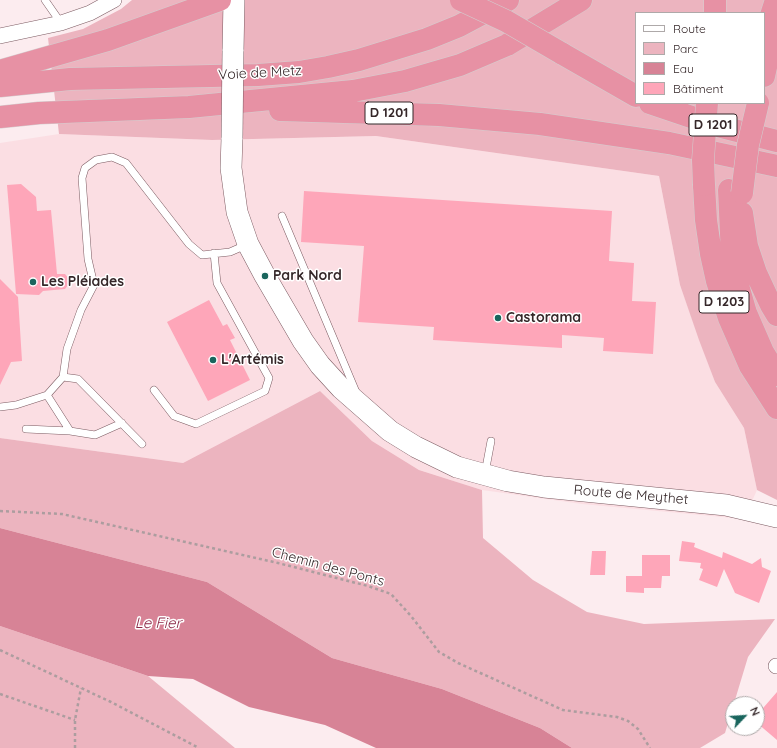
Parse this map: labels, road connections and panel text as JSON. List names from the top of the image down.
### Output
{
  "streets": {
    "highway": ["Voie de Metz", "D 1201", "D 1203"],
    "street": ["Route de Meythet"],
    "path": ["Chemin des Ponts"]
  },
  "water": ["Le Fier"],
  "places": [
    "Park Nord",
    "Les Pléiades",
    "Castorama",
    "L'Artémis"
  ],
  "legend": [
    "Route",
    "Parc",
    "Eau",
    "Bâtiment"
  ],
  "north": "top right"
}
